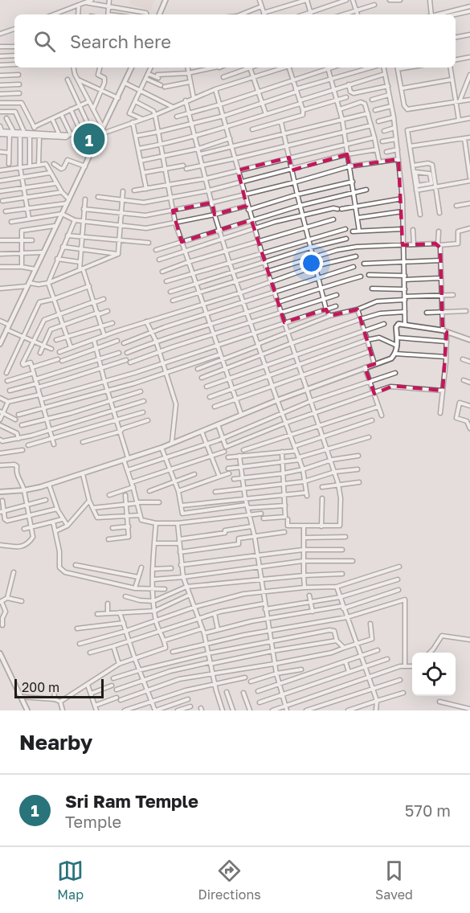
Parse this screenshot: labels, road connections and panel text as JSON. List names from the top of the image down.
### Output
{
  "scale_bar": "200 m",
  "page": {
    "search": "Search here",
    "pins": "1",
    "scale": "200 m",
    "heading": "Nearby",
    "list": [
      {
        "mark": "1",
        "name": "Sri Ram Temple",
        "note": "Temple",
        "value": "570 m"
      }
    ],
    "nav": ["Map", "Directions", "Saved"]
  }
}
